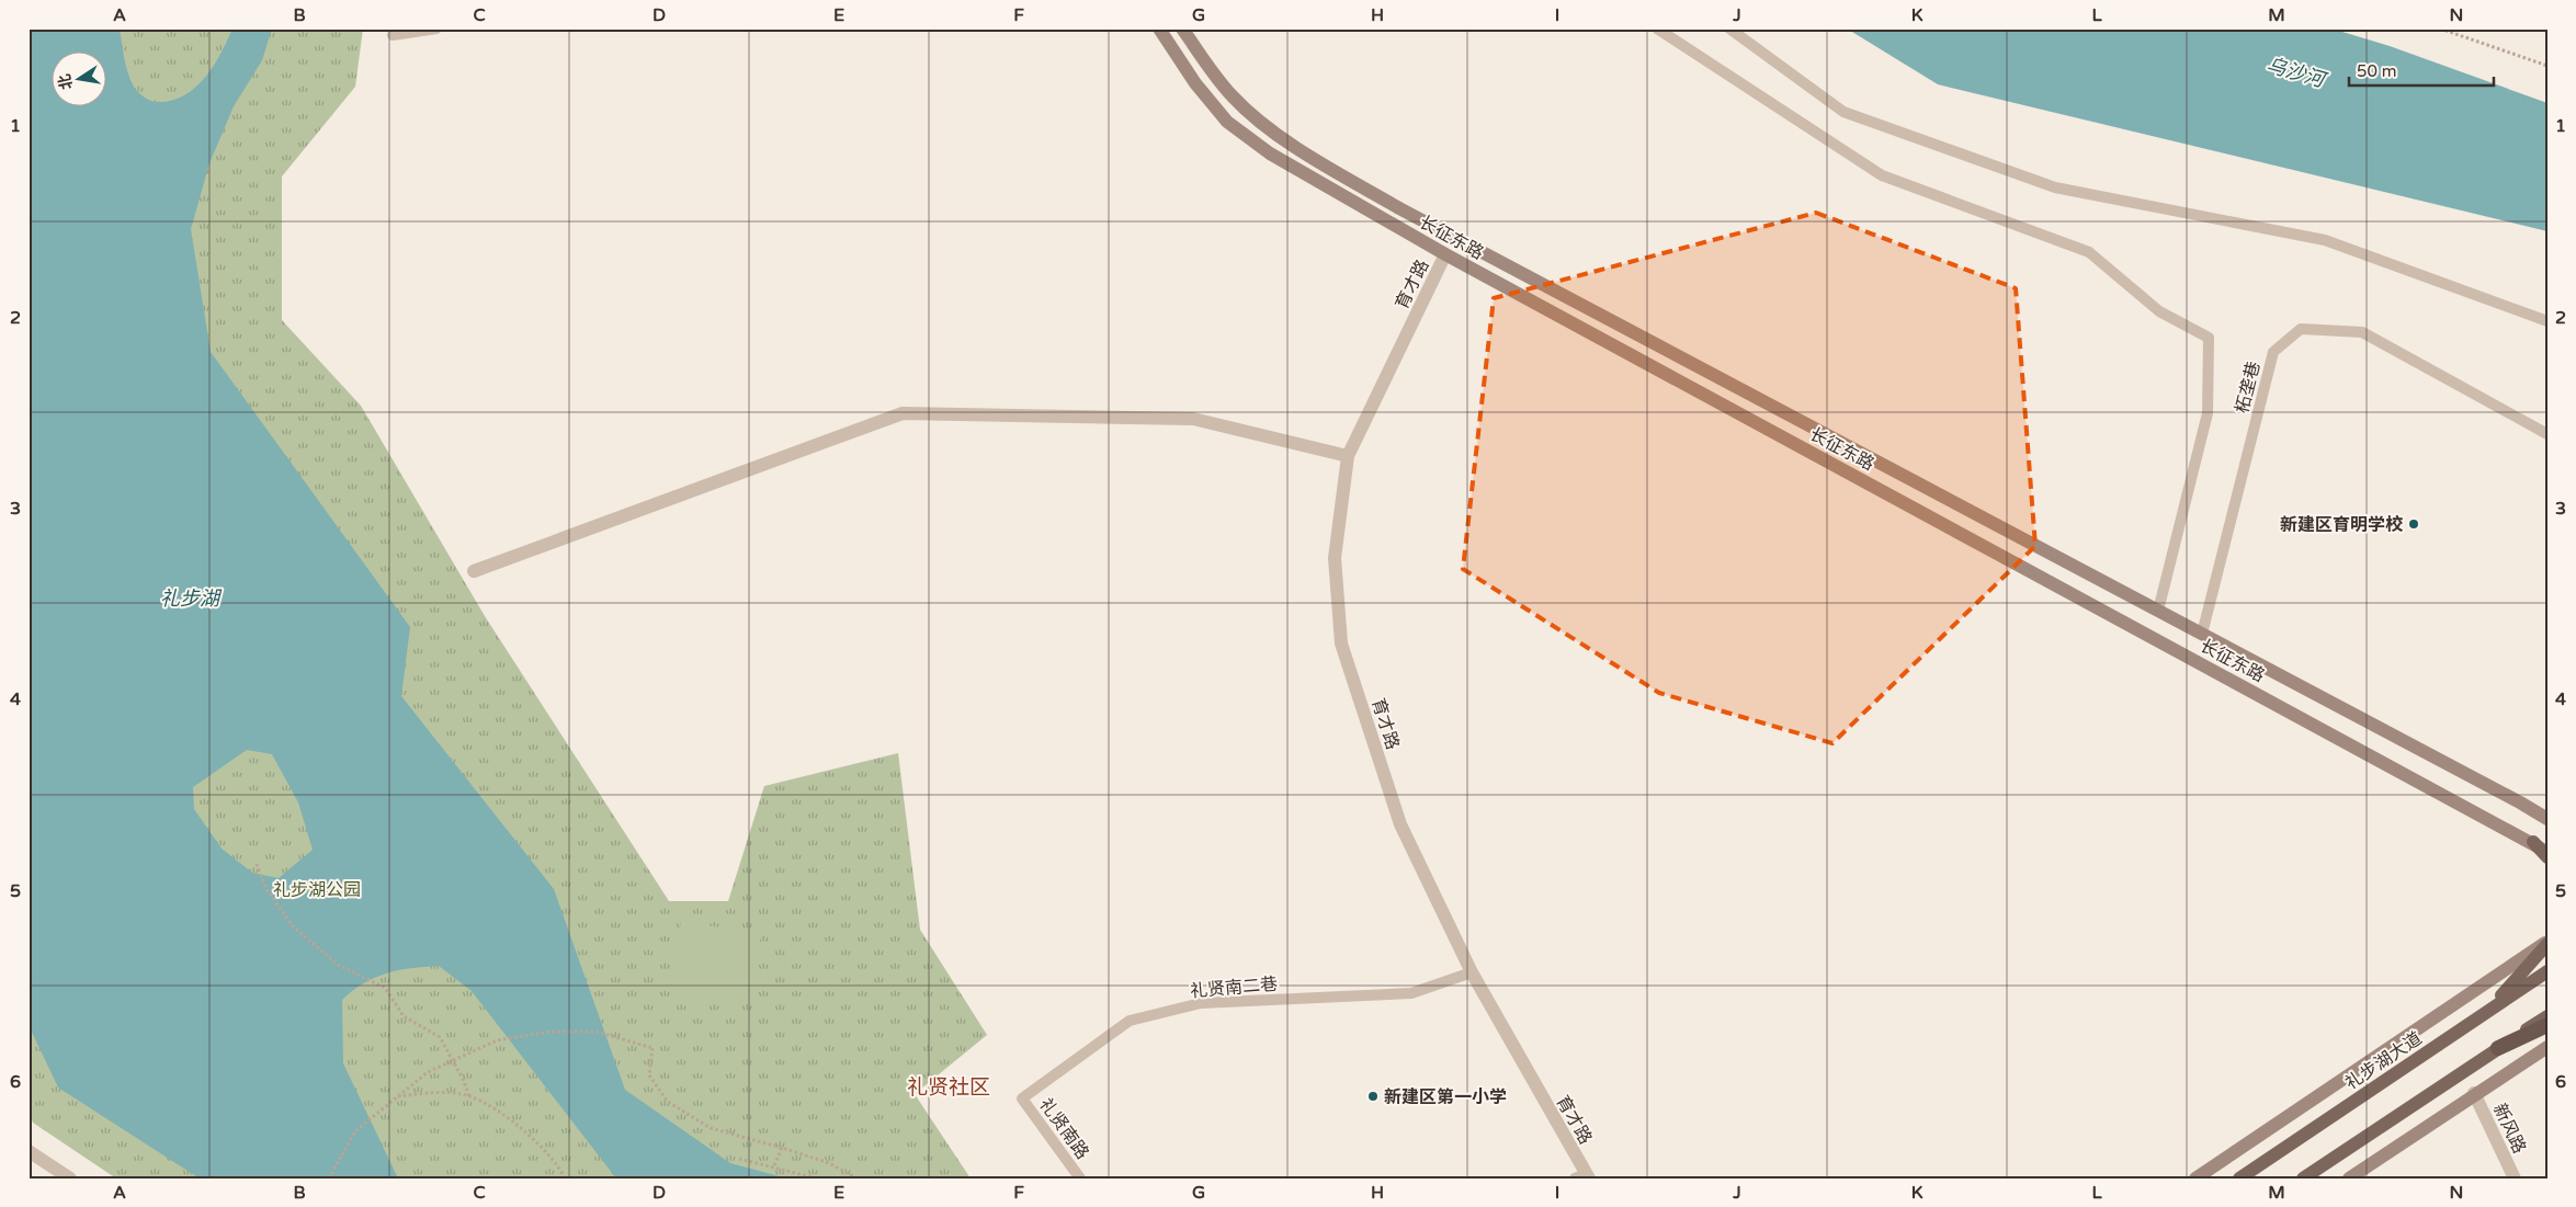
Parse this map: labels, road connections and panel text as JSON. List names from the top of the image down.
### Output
{
  "streets": {
    "main road": ["长征东路", "礼步湖大道"],
    "street": ["育才路", "新风路"],
    "lane": ["柘垄巷", "礼贤南二巷", "礼贤南路"]
  },
  "crossings": [
    ["长征东路", "育才路"],
    ["长征东路", "柘垄巷"],
    ["育才路", "礼贤南二巷"],
    ["礼贤南二巷", "礼贤南路"]
  ],
  "districts": ["礼贤社区"],
  "water": ["乌沙河", "礼步湖"],
  "parks": ["礼步湖公园"],
  "places": ["新建区育明学校", "新建区第一小学"],
  "scale_bar": "50 m",
  "north": "left",
  "grid": {
    "columns": [
      "A",
      "B",
      "C",
      "D",
      "E",
      "F",
      "G",
      "H",
      "I",
      "J",
      "K",
      "L",
      "M",
      "N"
    ],
    "rows": [
      "1",
      "2",
      "3",
      "4",
      "5",
      "6"
    ]
  }
}
